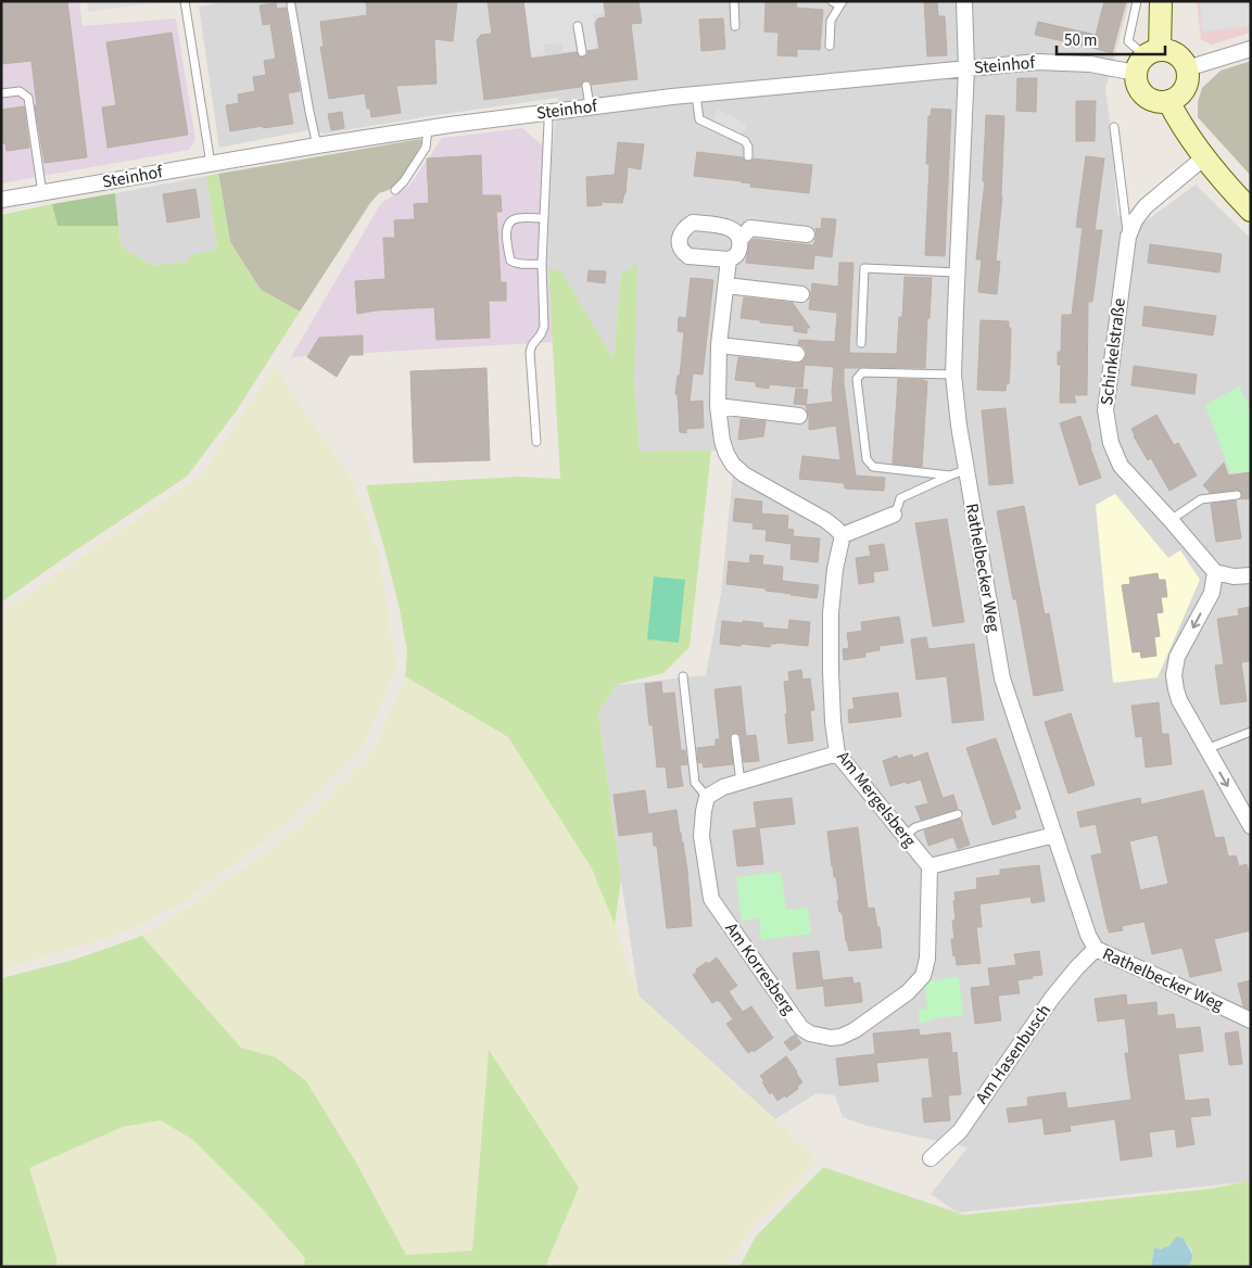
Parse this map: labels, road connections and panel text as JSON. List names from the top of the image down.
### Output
{
  "streets": {
    "street": [
      "Steinhof",
      "Schinkelstraße",
      "Rathelbecker Weg",
      "Am Mergelsberg",
      "Am Korresberg",
      "Am Hasenbusch"
    ]
  },
  "crossings": [
    ["Steinhof", "Rathelbecker Weg"],
    ["Rathelbecker Weg", "Am Hasenbusch"],
    ["Am Mergelsberg", "Am Korresberg"]
  ],
  "scale_bar": "50 m"
}
